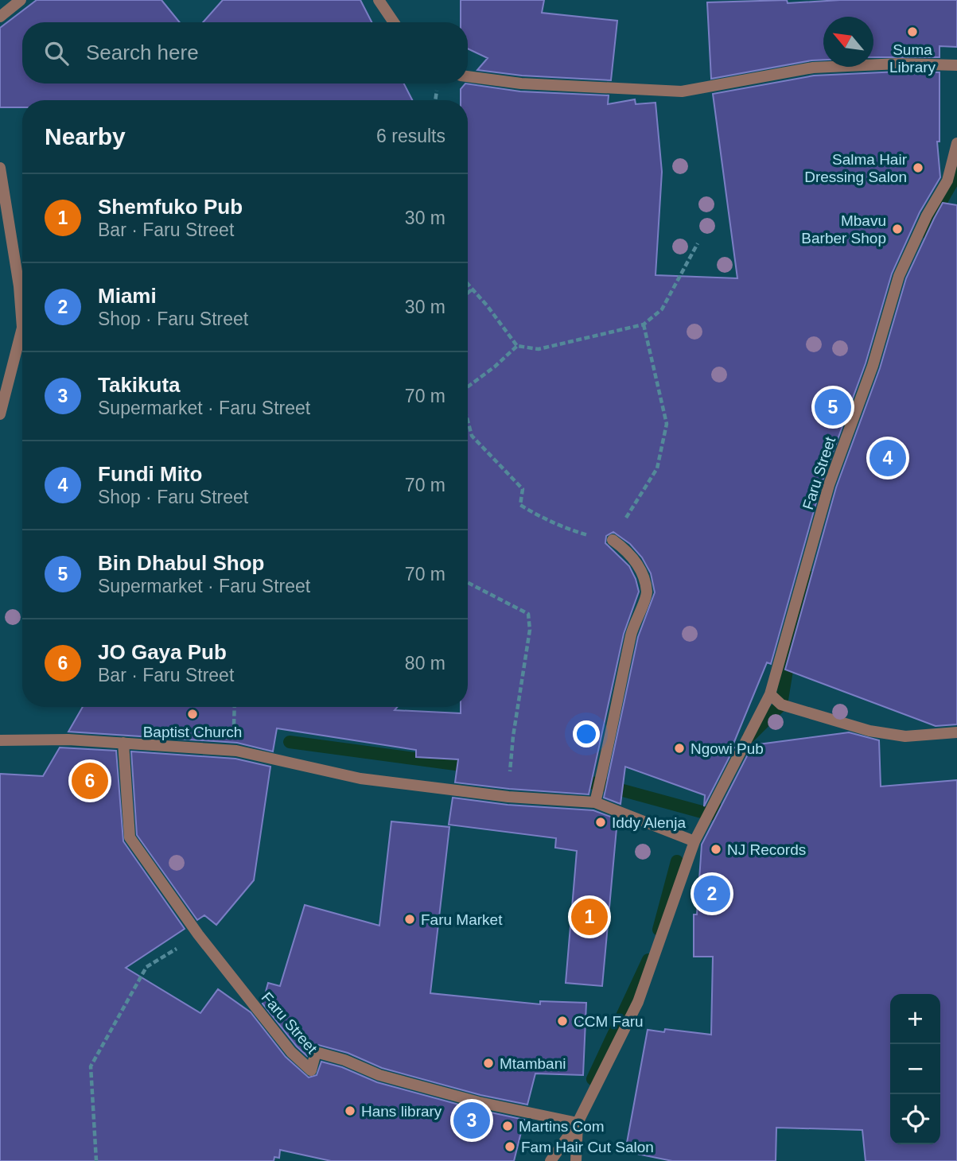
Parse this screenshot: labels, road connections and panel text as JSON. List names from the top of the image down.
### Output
{
  "streets": {
    "street": ["Faru Street"]
  },
  "places": [
    "Suma Library",
    "Salma Hair Dressing Salon",
    "Mbavu Barber Shop",
    "Baptist Church",
    "Ngowi Pub",
    "Iddy Alenja",
    "NJ Records",
    "Faru Market",
    "CCM Faru",
    "Mtambani",
    "Hans library",
    "Martins Com",
    "Fam Hair Cut Salon"
  ],
  "north": "top left",
  "page": {
    "search": "Search here",
    "heading": ["Nearby", "6 results"],
    "list": [
      {
        "mark": "1",
        "name": "Shemfuko Pub",
        "note": "Bar · Faru Street",
        "value": "30 m"
      },
      {
        "mark": "2",
        "name": "Miami",
        "note": "Shop · Faru Street",
        "value": "30 m"
      },
      {
        "mark": "3",
        "name": "Takikuta",
        "note": "Supermarket · Faru Street",
        "value": "70 m"
      },
      {
        "mark": "4",
        "name": "Fundi Mito",
        "note": "Shop · Faru Street",
        "value": "70 m"
      },
      {
        "mark": "5",
        "name": "Bin Dhabul Shop",
        "note": "Supermarket · Faru Street",
        "value": "70 m"
      },
      {
        "mark": "6",
        "name": "JO Gaya Pub",
        "note": "Bar · Faru Street",
        "value": "80 m"
      }
    ],
    "pins": [
      "5",
      "4",
      "6",
      "2",
      "1",
      "3"
    ],
    "map_buttons": ["+", "−"]
  }
}
